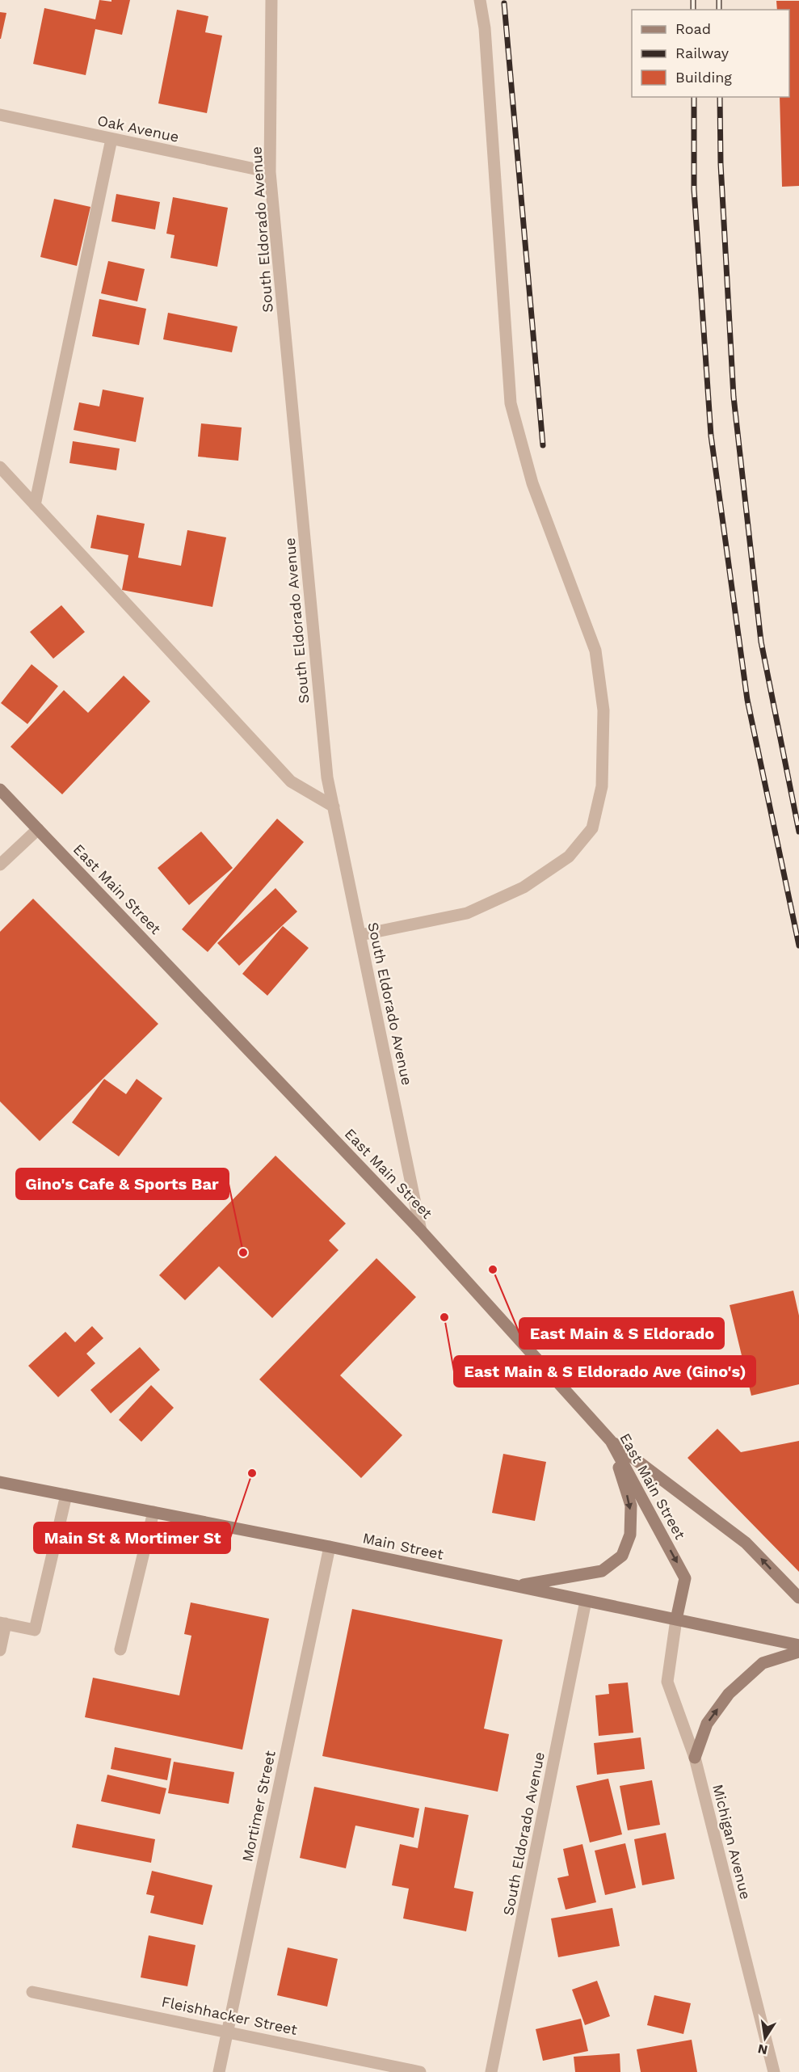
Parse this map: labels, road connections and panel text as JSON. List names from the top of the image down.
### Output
{
  "streets": {
    "street": [
      "Oak Avenue",
      "South Eldorado Avenue",
      "East Main Street",
      "Main Street",
      "Mortimer Street",
      "Michigan Avenue",
      "Fleishhacker Street"
    ]
  },
  "crossings": [
    ["Oak Avenue", "South Eldorado Avenue"],
    ["South Eldorado Avenue", "East Main Street"],
    ["South Eldorado Avenue", "Main Street"],
    ["East Main Street", "Main Street"],
    ["East Main Street", "Michigan Avenue"],
    ["Main Street", "Mortimer Street"],
    ["Main Street", "Michigan Avenue"],
    ["Mortimer Street", "Fleishhacker Street"]
  ],
  "places": [
    "Gino's Cafe & Sports Bar",
    "East Main & S Eldorado",
    "East Main & S Eldorado Ave (Gino's)",
    "Main St & Mortimer St"
  ],
  "legend": ["Road", "Railway", "Building"],
  "north": "bottom"
}
